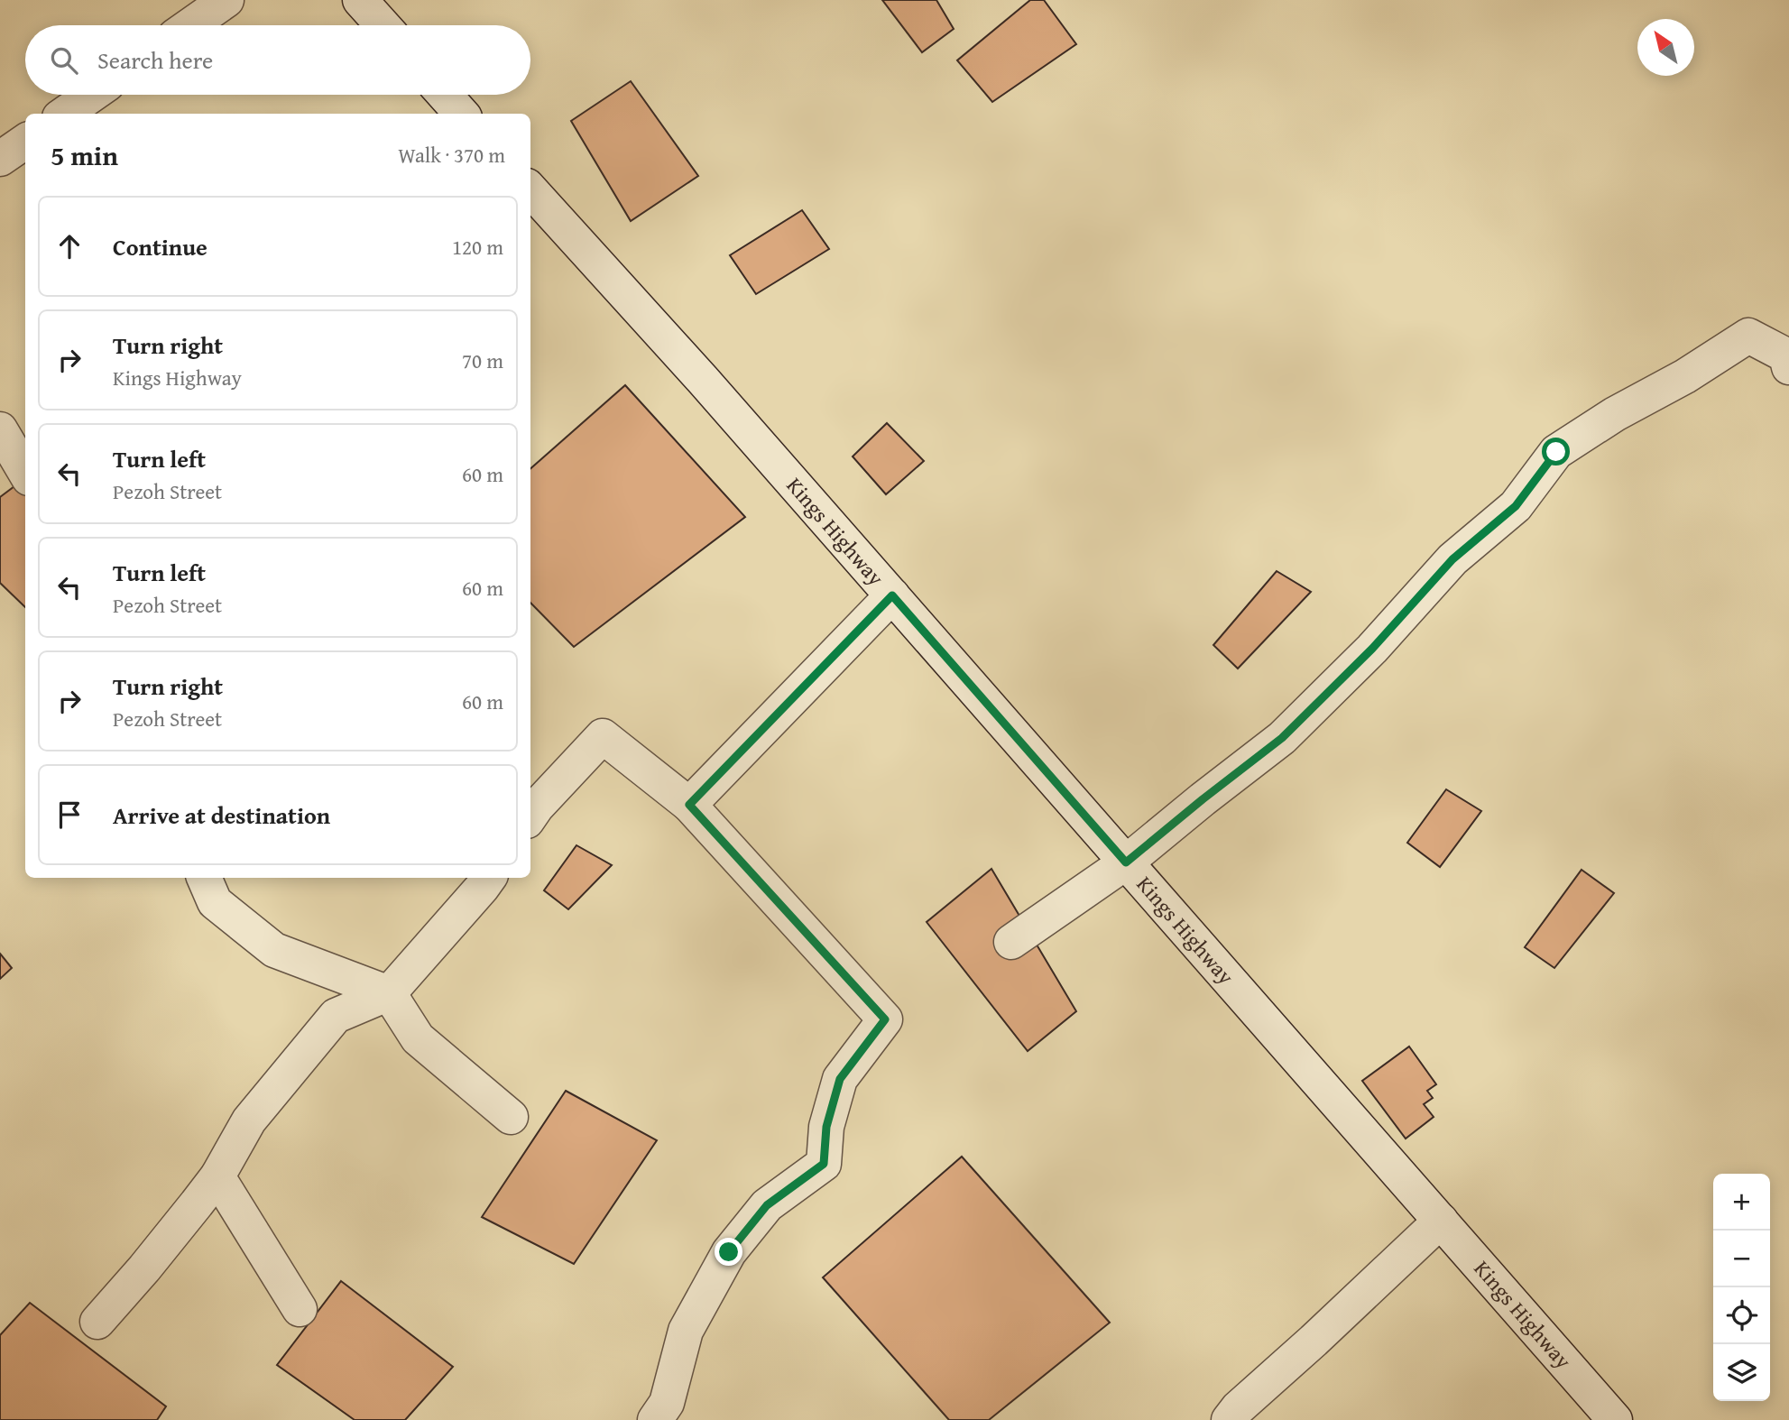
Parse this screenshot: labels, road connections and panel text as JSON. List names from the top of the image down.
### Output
{
  "streets": {
    "street": ["Kings Highway"]
  },
  "north": "top left",
  "page": {
    "search": "Search here",
    "heading": ["5 min", "Walk · 370 m"],
    "list": [
      ["Continue", "120 m"],
      ["Turn right", "Kings Highway", "70 m"],
      ["Turn left", "Pezoh Street", "60 m"],
      ["Turn left", "Pezoh Street", "60 m"],
      ["Turn right", "Pezoh Street", "60 m"],
      "Arrive at destination"
    ],
    "map_buttons": ["+", "−"]
  }
}
